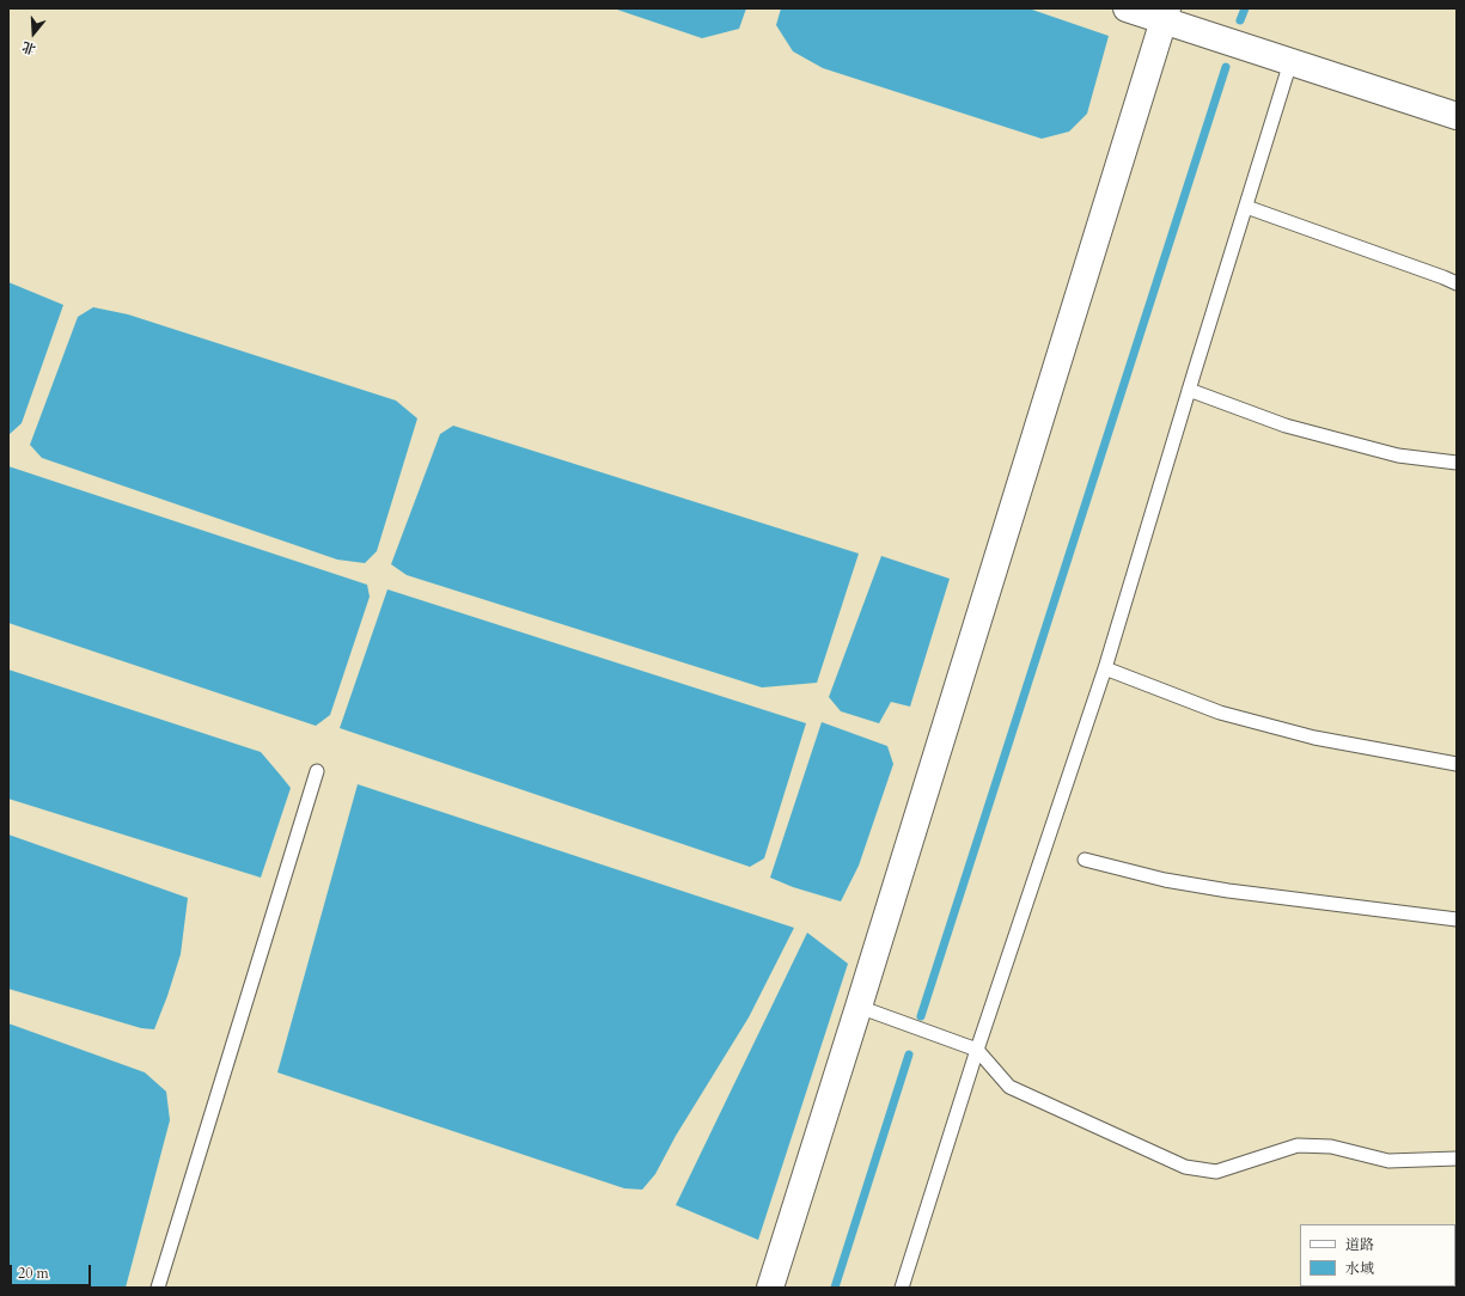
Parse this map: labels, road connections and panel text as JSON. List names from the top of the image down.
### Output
{
  "legend": ["道路", "水域"],
  "scale_bar": "20 m",
  "north": "bottom"
}
